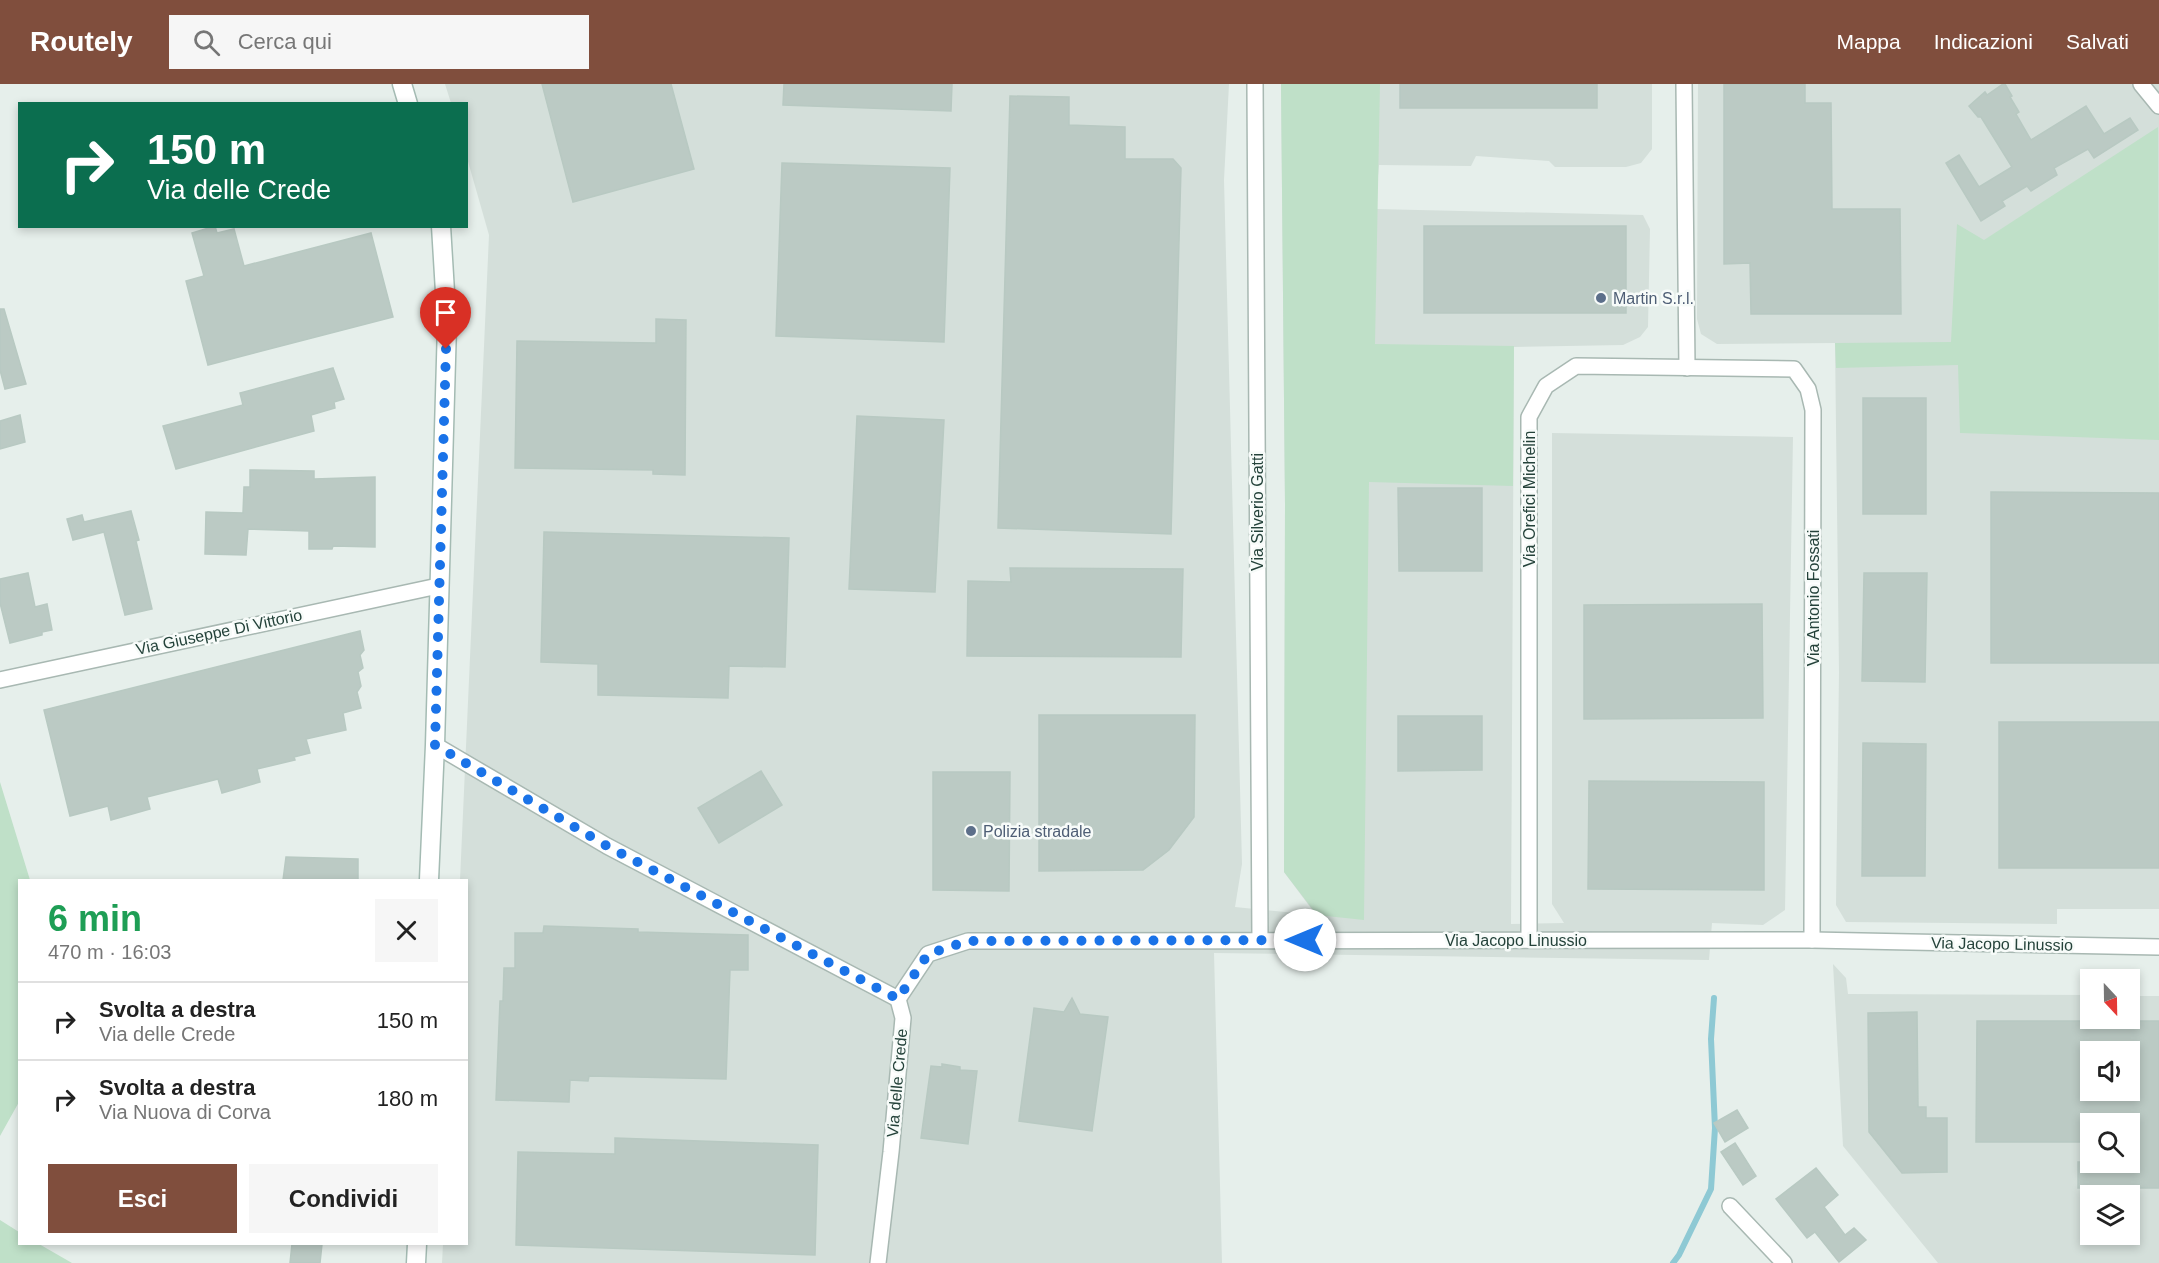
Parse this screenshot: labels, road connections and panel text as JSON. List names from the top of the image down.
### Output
{
  "streets": {
    "street": [
      "Via Orefici Michelin",
      "Via Silverio Gatti",
      "Via Antonio Fossati",
      "Via Giuseppe Di Vittorio",
      "Via Jacopo Linussio",
      "Via delle Crede"
    ]
  },
  "crossings": [
    ["Via Orefici Michelin", "Via Antonio Fossati"],
    ["Via Orefici Michelin", "Via Jacopo Linussio"],
    ["Via Silverio Gatti", "Via Jacopo Linussio"],
    ["Via Antonio Fossati", "Via Jacopo Linussio"],
    ["Via Jacopo Linussio", "Via delle Crede"]
  ],
  "places": ["Martin S.r.l.", "Polizia stradale"],
  "north": "bottom",
  "page": {
    "header": "Routely",
    "search": "Cerca qui",
    "nav": ["Mappa", "Indicazioni", "Salvati"],
    "turn": ["150 m", "Via delle Crede"],
    "heading": ["6 min", "470 m · 16:03"],
    "list": [
      {
        "name": "Svolta a destra",
        "note": "Via delle Crede",
        "value": "150 m"
      },
      {
        "name": "Svolta a destra",
        "note": "Via Nuova di Corva",
        "value": "180 m"
      }
    ],
    "buttons": ["Esci", "Condividi"]
  }
}
